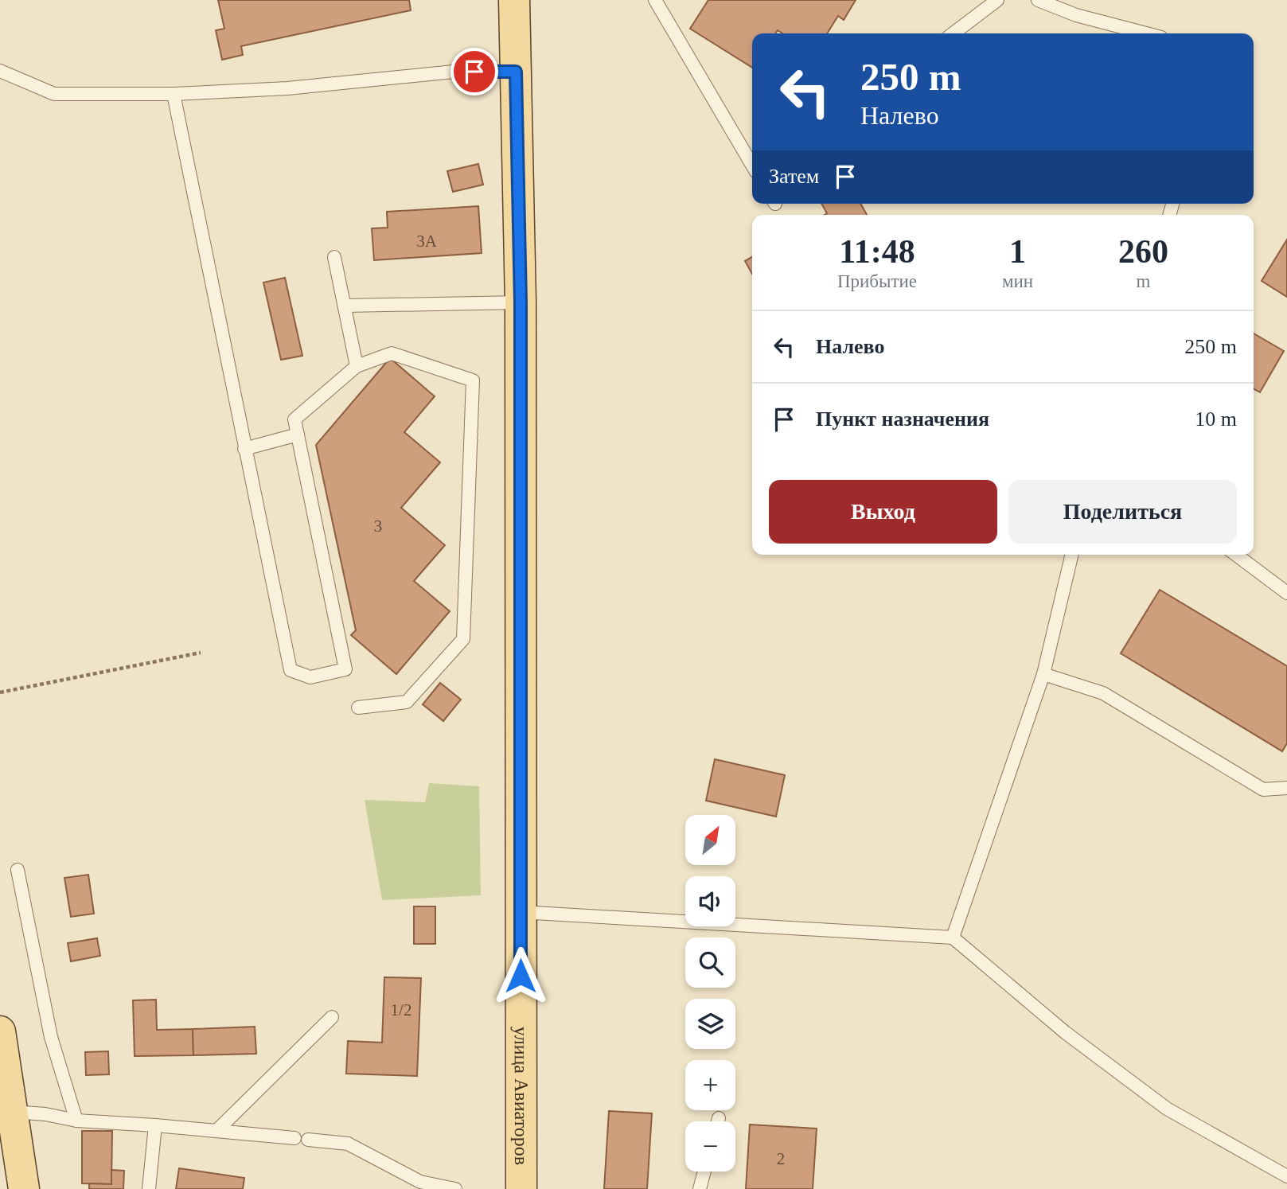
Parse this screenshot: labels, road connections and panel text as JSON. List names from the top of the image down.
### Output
{
  "streets": {
    "main road": ["улица Авиаторов"]
  },
  "house_numbers": [
    "3А",
    "3",
    "1/2",
    "2"
  ],
  "north": "top right",
  "page": {
    "turn": ["250 m", "Налево"],
    "then": "Затем",
    "eta": [
      "11:48",
      "Прибытие",
      "1",
      "мин",
      "260",
      "m"
    ],
    "list": [
      {
        "name": "Налево",
        "value": "250 m"
      },
      {
        "name": "Пункт назначения",
        "value": "10 m"
      }
    ],
    "buttons": ["Выход", "Поделиться"],
    "map_buttons": ["+", "−"]
  }
}
